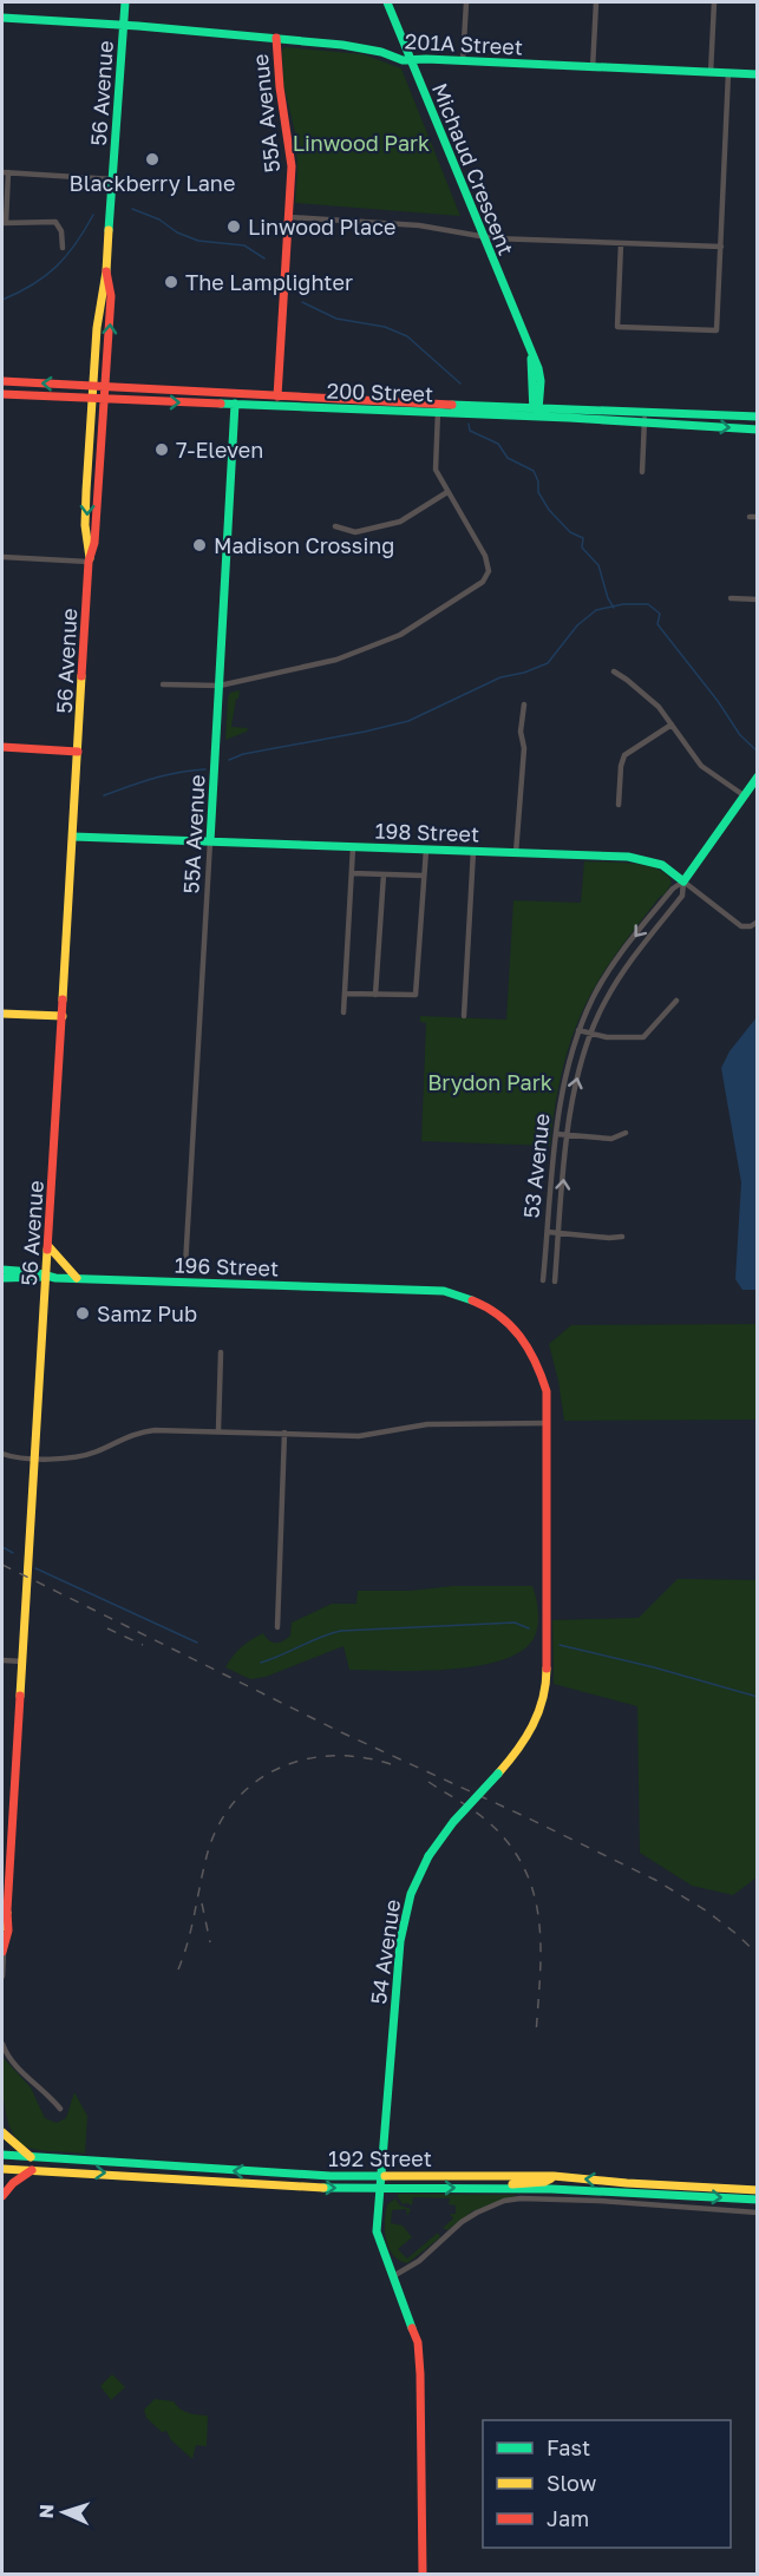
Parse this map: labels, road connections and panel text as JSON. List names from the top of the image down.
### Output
{
  "streets": {
    "main road": [
      "201A Street",
      "56 Avenue",
      "55A Avenue",
      "Michaud Crescent",
      "200 Street",
      "198 Street",
      "53 Avenue",
      "196 Street",
      "54 Avenue",
      "192 Street"
    ]
  },
  "crossings": [
    ["201A Street", "56 Avenue"],
    ["201A Street", "55A Avenue"],
    ["201A Street", "Michaud Crescent"],
    ["56 Avenue", "200 Street"],
    ["56 Avenue", "198 Street"],
    ["56 Avenue", "196 Street"],
    ["55A Avenue", "200 Street"],
    ["55A Avenue", "198 Street"],
    ["Michaud Crescent", "200 Street"],
    ["198 Street", "53 Avenue"],
    ["196 Street", "54 Avenue"],
    ["54 Avenue", "192 Street"]
  ],
  "parks": ["Linwood Park", "Brydon Park"],
  "places": [
    "Blackberry Lane",
    "Linwood Place",
    "The Lamplighter",
    "7-Eleven",
    "Madison Crossing",
    "Samz Pub"
  ],
  "legend": ["Fast", "Slow", "Jam"],
  "north": "left"
}
